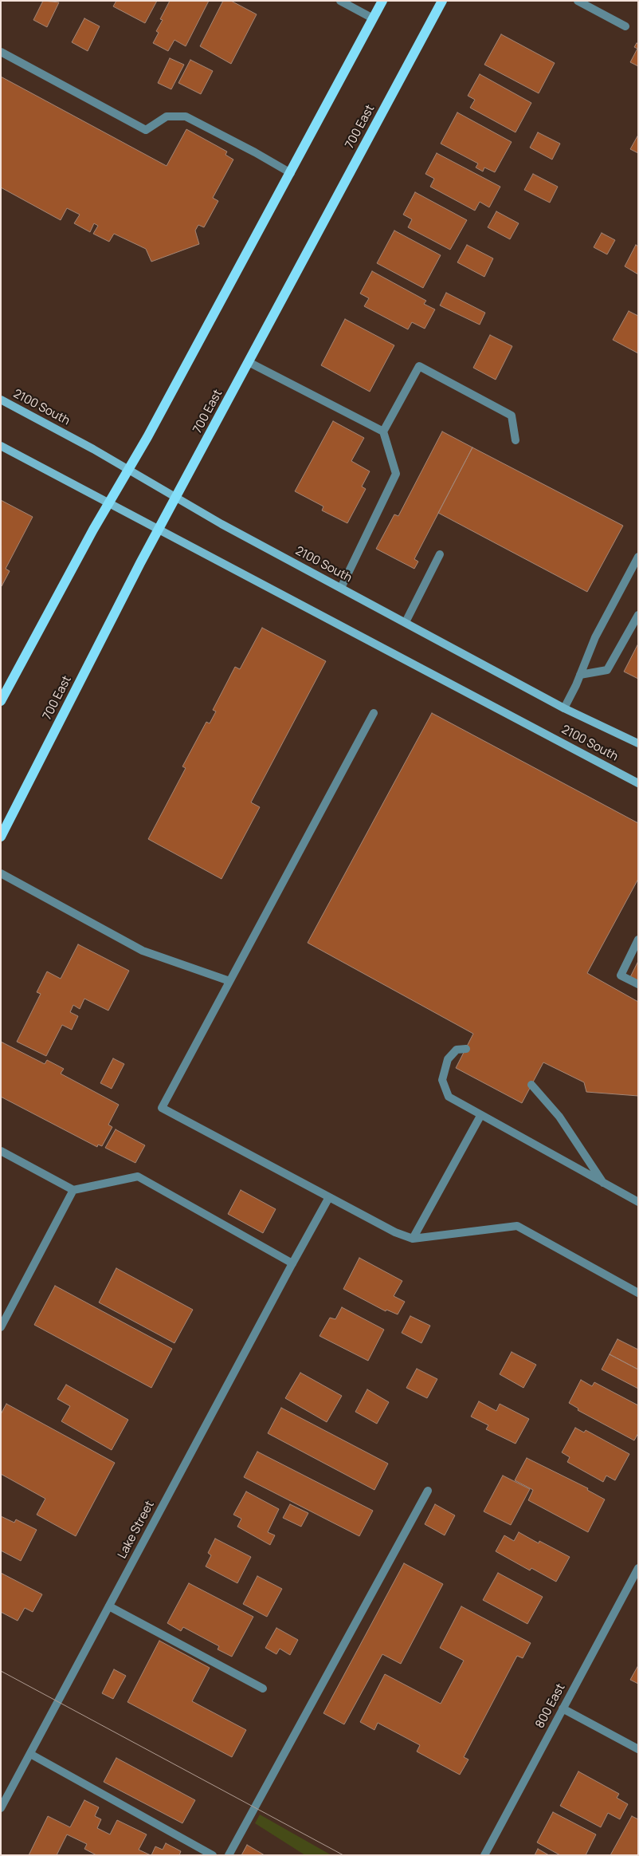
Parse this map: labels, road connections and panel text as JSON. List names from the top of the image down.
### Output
{
  "streets": {
    "main road": ["700 East", "2100 South"],
    "street": ["Lake Street", "800 East"]
  },
  "crossings": [
    ["700 East", "2100 South"]
  ]
}
